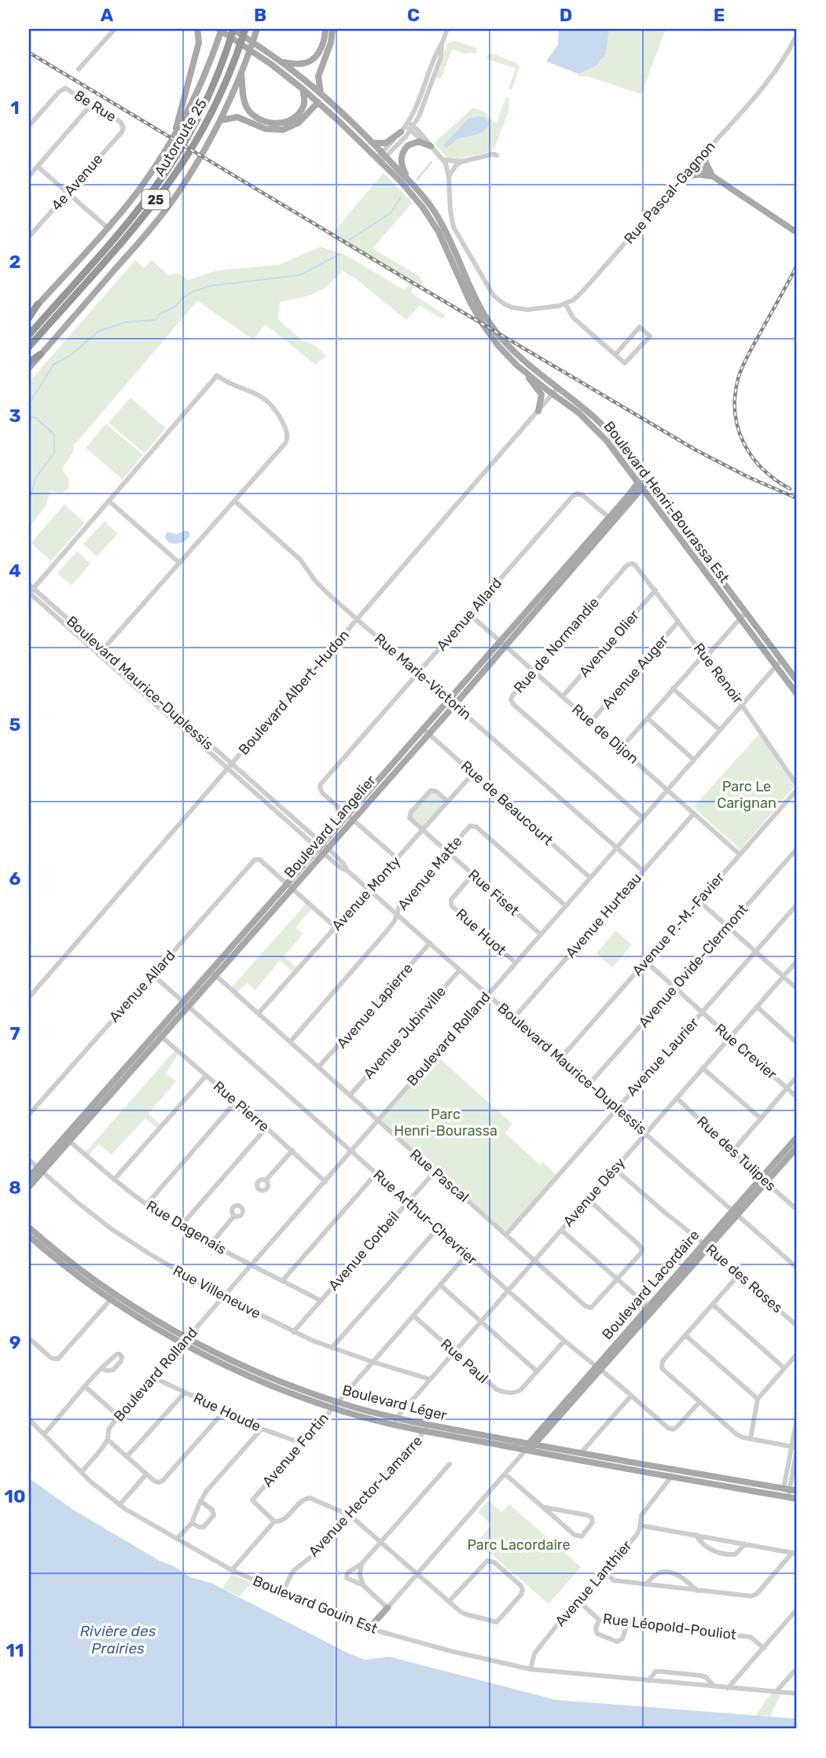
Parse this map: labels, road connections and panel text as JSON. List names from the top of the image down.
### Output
{
  "streets": {
    "highway": ["Autoroute 25", "25"],
    "main road": [
      "Boulevard Henri-Bourassa Est",
      "Boulevard Langelier",
      "Boulevard Lacordaire",
      "Boulevard Léger"
    ],
    "street": [
      "8e Rue",
      "4e Avenue",
      "Rue Pascal-Gagnon",
      "Avenue Allard",
      "Avenue Olier",
      "Rue de Normandie",
      "Avenue Auger",
      "Rue Renoir",
      "Rue Marie-Victorin",
      "Boulevard Maurice-Duplessis",
      "Boulevard Albert-Hudon",
      "Rue de Dijon",
      "Rue de Beaucourt",
      "Avenue Matte",
      "Rue Fiset",
      "Avenue Monty",
      "Avenue Hurteau",
      "Avenue P.-M.-Favier",
      "Rue Huot",
      "Avenue Ovide-Clermont",
      "Avenue Lapierre",
      "Avenue Jubinville",
      "Boulevard Rolland",
      "Rue Crevier",
      "Avenue Laurier",
      "Rue Pierre",
      "Rue des Tulipes",
      "Rue Pascal",
      "Avenue Désy",
      "Rue Arthur-Chevrier",
      "Rue Dagenais",
      "Avenue Corbeil",
      "Rue des Roses",
      "Rue Villeneuve",
      "Rue Paul",
      "Rue Houde",
      "Avenue Fortin",
      "Avenue Hector-Lamarre",
      "Avenue Lanthier",
      "Boulevard Gouin Est",
      "Rue Léopold-Pouliot"
    ]
  },
  "crossings": [
    ["8e Rue", "4e Avenue"],
    ["Autoroute 25", "Boulevard Henri-Bourassa Est"],
    ["Boulevard Henri-Bourassa Est", "Boulevard Albert-Hudon"],
    ["Boulevard Henri-Bourassa Est", "Boulevard Langelier"],
    ["Boulevard Henri-Bourassa Est", "Boulevard Rolland"],
    ["Avenue Allard", "Rue Marie-Victorin"],
    ["Avenue Allard", "Rue de Dijon"],
    ["Avenue Allard", "Boulevard Langelier"],
    ["Avenue Allard", "Rue Arthur-Chevrier"],
    ["Avenue Olier", "Rue Renoir"],
    ["Avenue Olier", "Rue de Dijon"],
    ["Rue de Normandie", "Rue Renoir"],
    ["Rue de Normandie", "Rue de Dijon"],
    ["Rue de Normandie", "Boulevard Rolland"],
    ["Avenue Auger", "Rue Renoir"],
    ["Avenue Auger", "Rue de Dijon"],
    ["Rue Renoir", "Boulevard Rolland"],
    ["Rue Marie-Victorin", "Boulevard Albert-Hudon"],
    ["Rue Marie-Victorin", "Boulevard Langelier"],
    ["Rue Marie-Victorin", "Avenue Hurteau"],
    ["Rue Marie-Victorin", "Boulevard Rolland"],
    ["Boulevard Maurice-Duplessis", "Boulevard Albert-Hudon"],
    ["Boulevard Maurice-Duplessis", "Boulevard Langelier"],
    ["Boulevard Maurice-Duplessis", "Avenue Matte"],
    ["Boulevard Maurice-Duplessis", "Avenue Monty"],
    ["Boulevard Maurice-Duplessis", "Avenue Hurteau"],
    ["Boulevard Maurice-Duplessis", "Avenue P.-M.-Favier"],
    ["Boulevard Maurice-Duplessis", "Avenue Ovide-Clermont"],
    ["Boulevard Maurice-Duplessis", "Avenue Lapierre"],
    ["Boulevard Maurice-Duplessis", "Avenue Jubinville"],
    ["Boulevard Maurice-Duplessis", "Boulevard Rolland"],
    ["Boulevard Maurice-Duplessis", "Avenue Laurier"],
    ["Boulevard Maurice-Duplessis", "Avenue Désy"],
    ["Boulevard Maurice-Duplessis", "Boulevard Lacordaire"],
    ["Rue de Dijon", "Boulevard Langelier"],
    ["Rue de Dijon", "Avenue Hurteau"],
    ["Rue de Dijon", "Avenue P.-M.-Favier"],
    ["Rue de Dijon", "Boulevard Rolland"],
    ["Rue de Beaucourt", "Boulevard Langelier"],
    ["Rue de Beaucourt", "Avenue Monty"],
    ["Rue de Beaucourt", "Boulevard Rolland"],
    ["Boulevard Langelier", "Rue Pierre"],
    ["Boulevard Langelier", "Rue Pascal"],
    ["Boulevard Langelier", "Rue Arthur-Chevrier"],
    ["Boulevard Langelier", "Rue Dagenais"],
    ["Boulevard Langelier", "Rue Villeneuve"],
    ["Avenue Matte", "Rue Fiset"],
    ["Avenue Matte", "Boulevard Rolland"],
    ["Avenue Matte", "Rue Pascal"],
    ["Rue Fiset", "Avenue Monty"],
    ["Rue Fiset", "Rue Huot"],
    ["Rue Fiset", "Boulevard Rolland"],
    ["Avenue Monty", "Rue Pascal"],
    ["Avenue P.-M.-Favier", "Rue Crevier"],
    ["Rue Huot", "Boulevard Rolland"],
    ["Avenue Ovide-Clermont", "Rue Crevier"],
    ["Avenue Lapierre", "Rue Pascal"],
    ["Avenue Jubinville", "Rue Pascal"],
    ["Boulevard Rolland", "Rue Pierre"],
    ["Boulevard Rolland", "Rue Pascal"],
    ["Boulevard Rolland", "Rue Arthur-Chevrier"],
    ["Boulevard Rolland", "Rue Dagenais"],
    ["Boulevard Rolland", "Rue Villeneuve"],
    ["Boulevard Rolland", "Boulevard Léger"],
    ["Boulevard Rolland", "Rue Houde"],
    ["Boulevard Rolland", "Boulevard Gouin Est"],
    ["Rue Crevier", "Avenue Laurier"],
    ["Rue Crevier", "Avenue Désy"],
    ["Avenue Laurier", "Rue Pascal"],
    ["Rue des Tulipes", "Avenue Désy"],
    ["Rue des Tulipes", "Boulevard Lacordaire"],
    ["Rue Pascal", "Avenue Désy"],
    ["Rue Pascal", "Avenue Corbeil"],
    ["Avenue Désy", "Rue Arthur-Chevrier"],
    ["Avenue Désy", "Rue des Roses"],
    ["Avenue Désy", "Rue Villeneuve"],
    ["Avenue Désy", "Rue Paul"],
    ["Avenue Désy", "Boulevard Léger"],
    ["Rue Arthur-Chevrier", "Avenue Corbeil"],
    ["Rue Arthur-Chevrier", "Boulevard Lacordaire"],
    ["Rue Arthur-Chevrier", "Rue Paul"],
    ["Rue Arthur-Chevrier", "Avenue Fortin"],
    ["Rue Dagenais", "Avenue Corbeil"],
    ["Avenue Corbeil", "Rue Villeneuve"],
    ["Rue des Roses", "Boulevard Lacordaire"],
    ["Boulevard Lacordaire", "Boulevard Léger"],
    ["Boulevard Lacordaire", "Boulevard Gouin Est"],
    ["Rue Villeneuve", "Avenue Fortin"],
    ["Rue Paul", "Avenue Fortin"],
    ["Boulevard Léger", "Avenue Fortin"],
    ["Boulevard Léger", "Avenue Hector-Lamarre"],
    ["Boulevard Léger", "Avenue Lanthier"],
    ["Rue Houde", "Avenue Fortin"],
    ["Avenue Hector-Lamarre", "Boulevard Gouin Est"],
    ["Avenue Lanthier", "Boulevard Gouin Est"],
    ["Avenue Lanthier", "Rue Léopold-Pouliot"]
  ],
  "water": ["Rivière des Prairies"],
  "parks": ["Parc Le Carignan", "Parc Henri-Bourassa", "Parc Lacordaire"],
  "grid": {
    "columns": [
      "A",
      "B",
      "C",
      "D",
      "E"
    ],
    "rows": [
      "1",
      "2",
      "3",
      "4",
      "5",
      "6",
      "7",
      "8",
      "9",
      "10",
      "11"
    ]
  }
}
